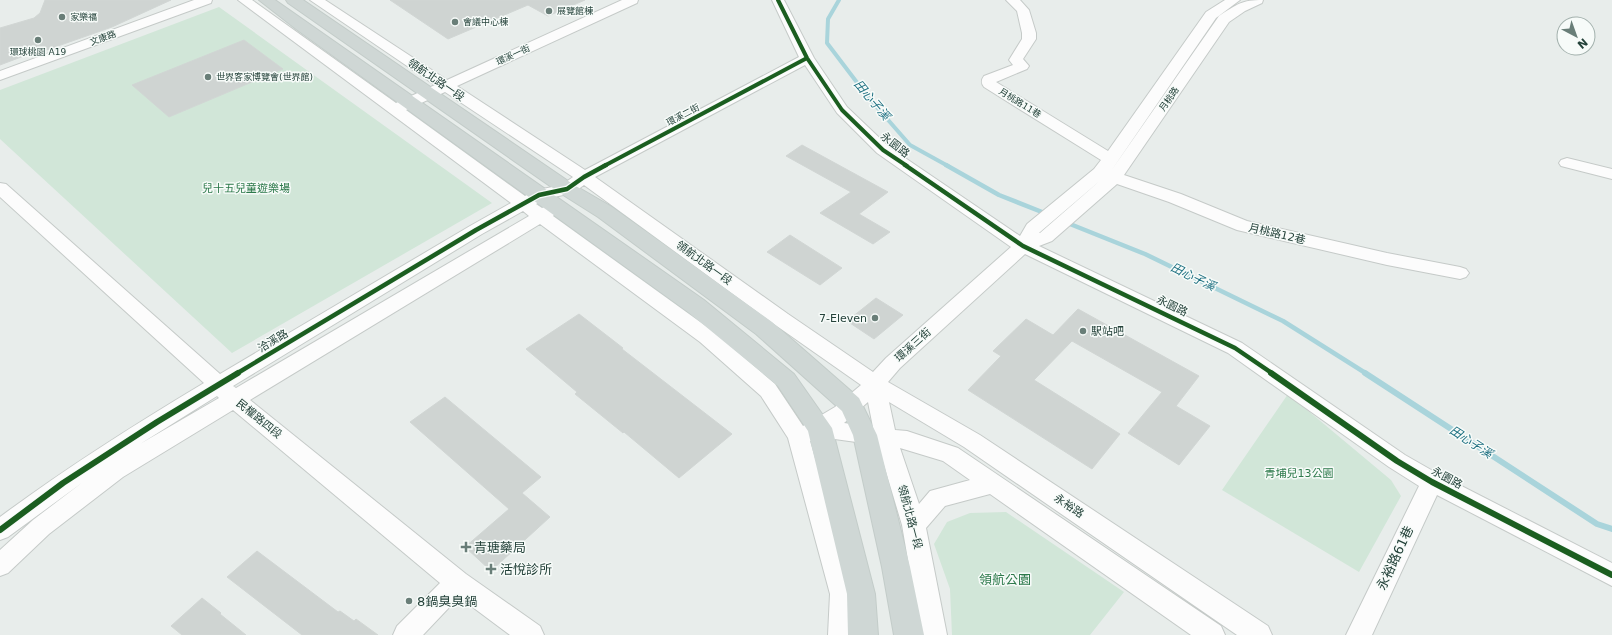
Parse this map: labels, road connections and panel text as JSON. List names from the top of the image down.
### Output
{
  "streets": {
    "main road": ["領航北路一段"],
    "street": [
      "文康路",
      "環溪一街",
      "月桃路",
      "月桃路11巷",
      "環溪二街",
      "永園路",
      "月桃路12巷",
      "環溪三街",
      "民權路四段",
      "永裕路",
      "永裕路61巷"
    ],
    "cycle path": ["洽溪路"]
  },
  "crossings": [
    ["環溪一街", "領航北路一段"],
    ["領航北路一段", "環溪二街"],
    ["領航北路一段", "環溪三街"],
    ["領航北路一段", "永裕路"],
    ["月桃路", "月桃路11巷"],
    ["月桃路", "永園路"],
    ["月桃路", "月桃路12巷"],
    ["月桃路", "環溪三街"],
    ["環溪二街", "永園路"],
    ["永園路", "環溪三街"],
    ["永園路", "永裕路61巷"],
    ["環溪三街", "永裕路"]
  ],
  "water": ["田心子溪"],
  "parks": ["兒十五兒童遊樂場", "青埔兒13公園", "領航公園"],
  "places": {
    "other": [
      "展覽館棟",
      "家樂福",
      "會議中心棟",
      "環球桃園 A19",
      "世界客家博覽會(世界館)",
      "7-Eleven",
      "駅站吧",
      "8鍋臭臭鍋"
    ],
    "health": ["青瑭藥局", "活悅診所"]
  },
  "north": "bottom right"
}
